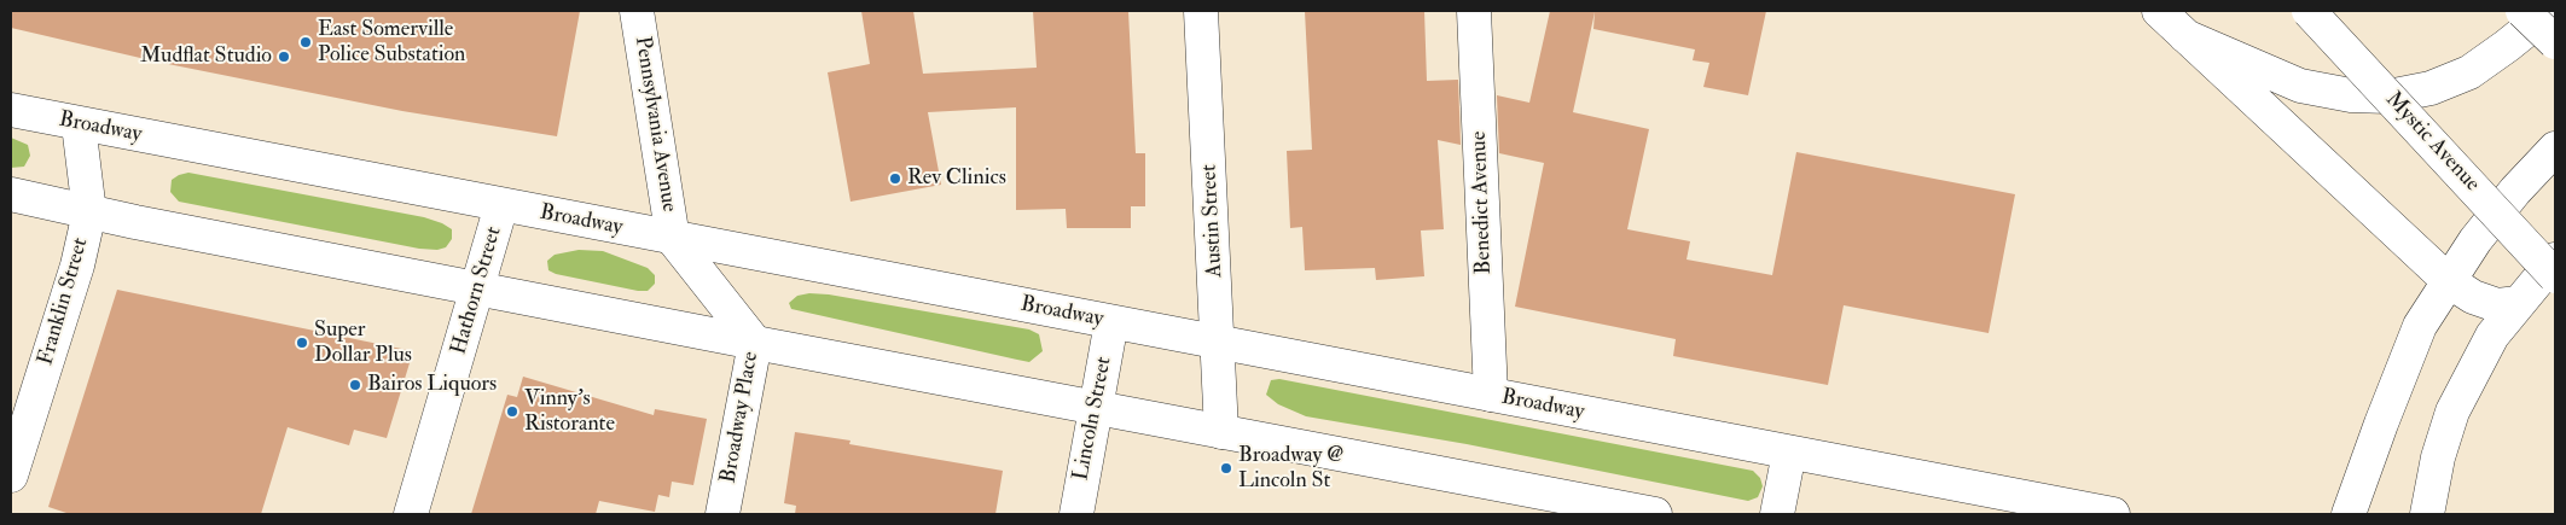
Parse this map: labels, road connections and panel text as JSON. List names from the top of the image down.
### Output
{
  "streets": {
    "main road": [
      "Pennsylvania Avenue",
      "Broadway",
      "Mystic Avenue",
      "Benedict Avenue",
      "Austin Street",
      "Hathorn Street",
      "Franklin Street",
      "Broadway Place",
      "Lincoln Street"
    ]
  },
  "crossings": [
    ["Pennsylvania Avenue", "Broadway"],
    ["Pennsylvania Avenue", "Broadway Place"],
    ["Broadway", "Benedict Avenue"],
    ["Broadway", "Austin Street"],
    ["Broadway", "Hathorn Street"],
    ["Broadway", "Franklin Street"],
    ["Broadway", "Broadway Place"],
    ["Broadway", "Lincoln Street"]
  ],
  "places": [
    "East Somerville Police Substation",
    "Mudflat Studio",
    "Rev Clinics",
    "Super Dollar Plus",
    "Bairos Liquors",
    "Vinny's Ristorante",
    "Broadway @ Lincoln St"
  ]
}
